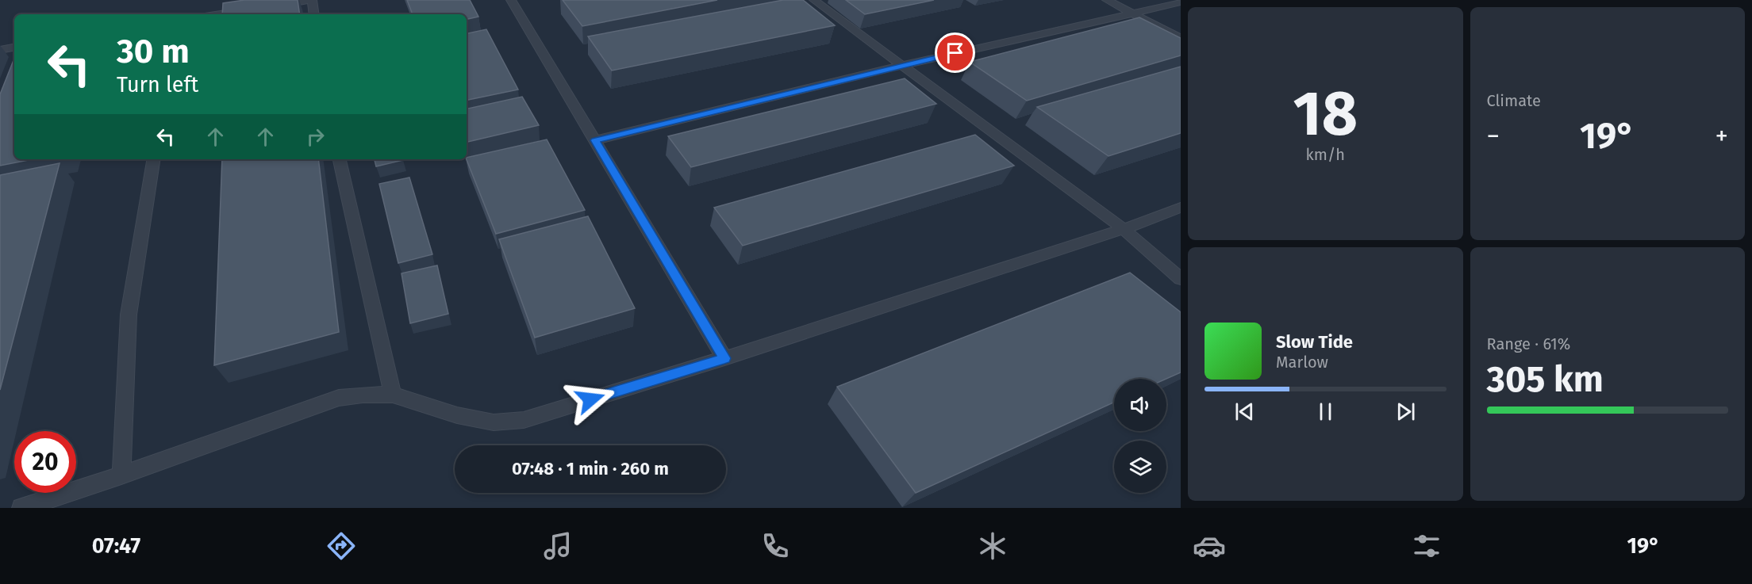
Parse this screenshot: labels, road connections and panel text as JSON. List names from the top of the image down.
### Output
{
  "page": {
    "tile": [
      ["18", "km/h"],
      "Climate",
      ["Range · 61%", "305 km"]
    ],
    "turn": ["30 m", "Turn left"],
    "heat": ["−", "19°", "+"],
    "song": ["Slow Tide", "Marlow"],
    "limit": "20",
    "trip": "07:48 · 1 min · 260 m",
    "tabs": ["07:47", "19°"]
  }
}
